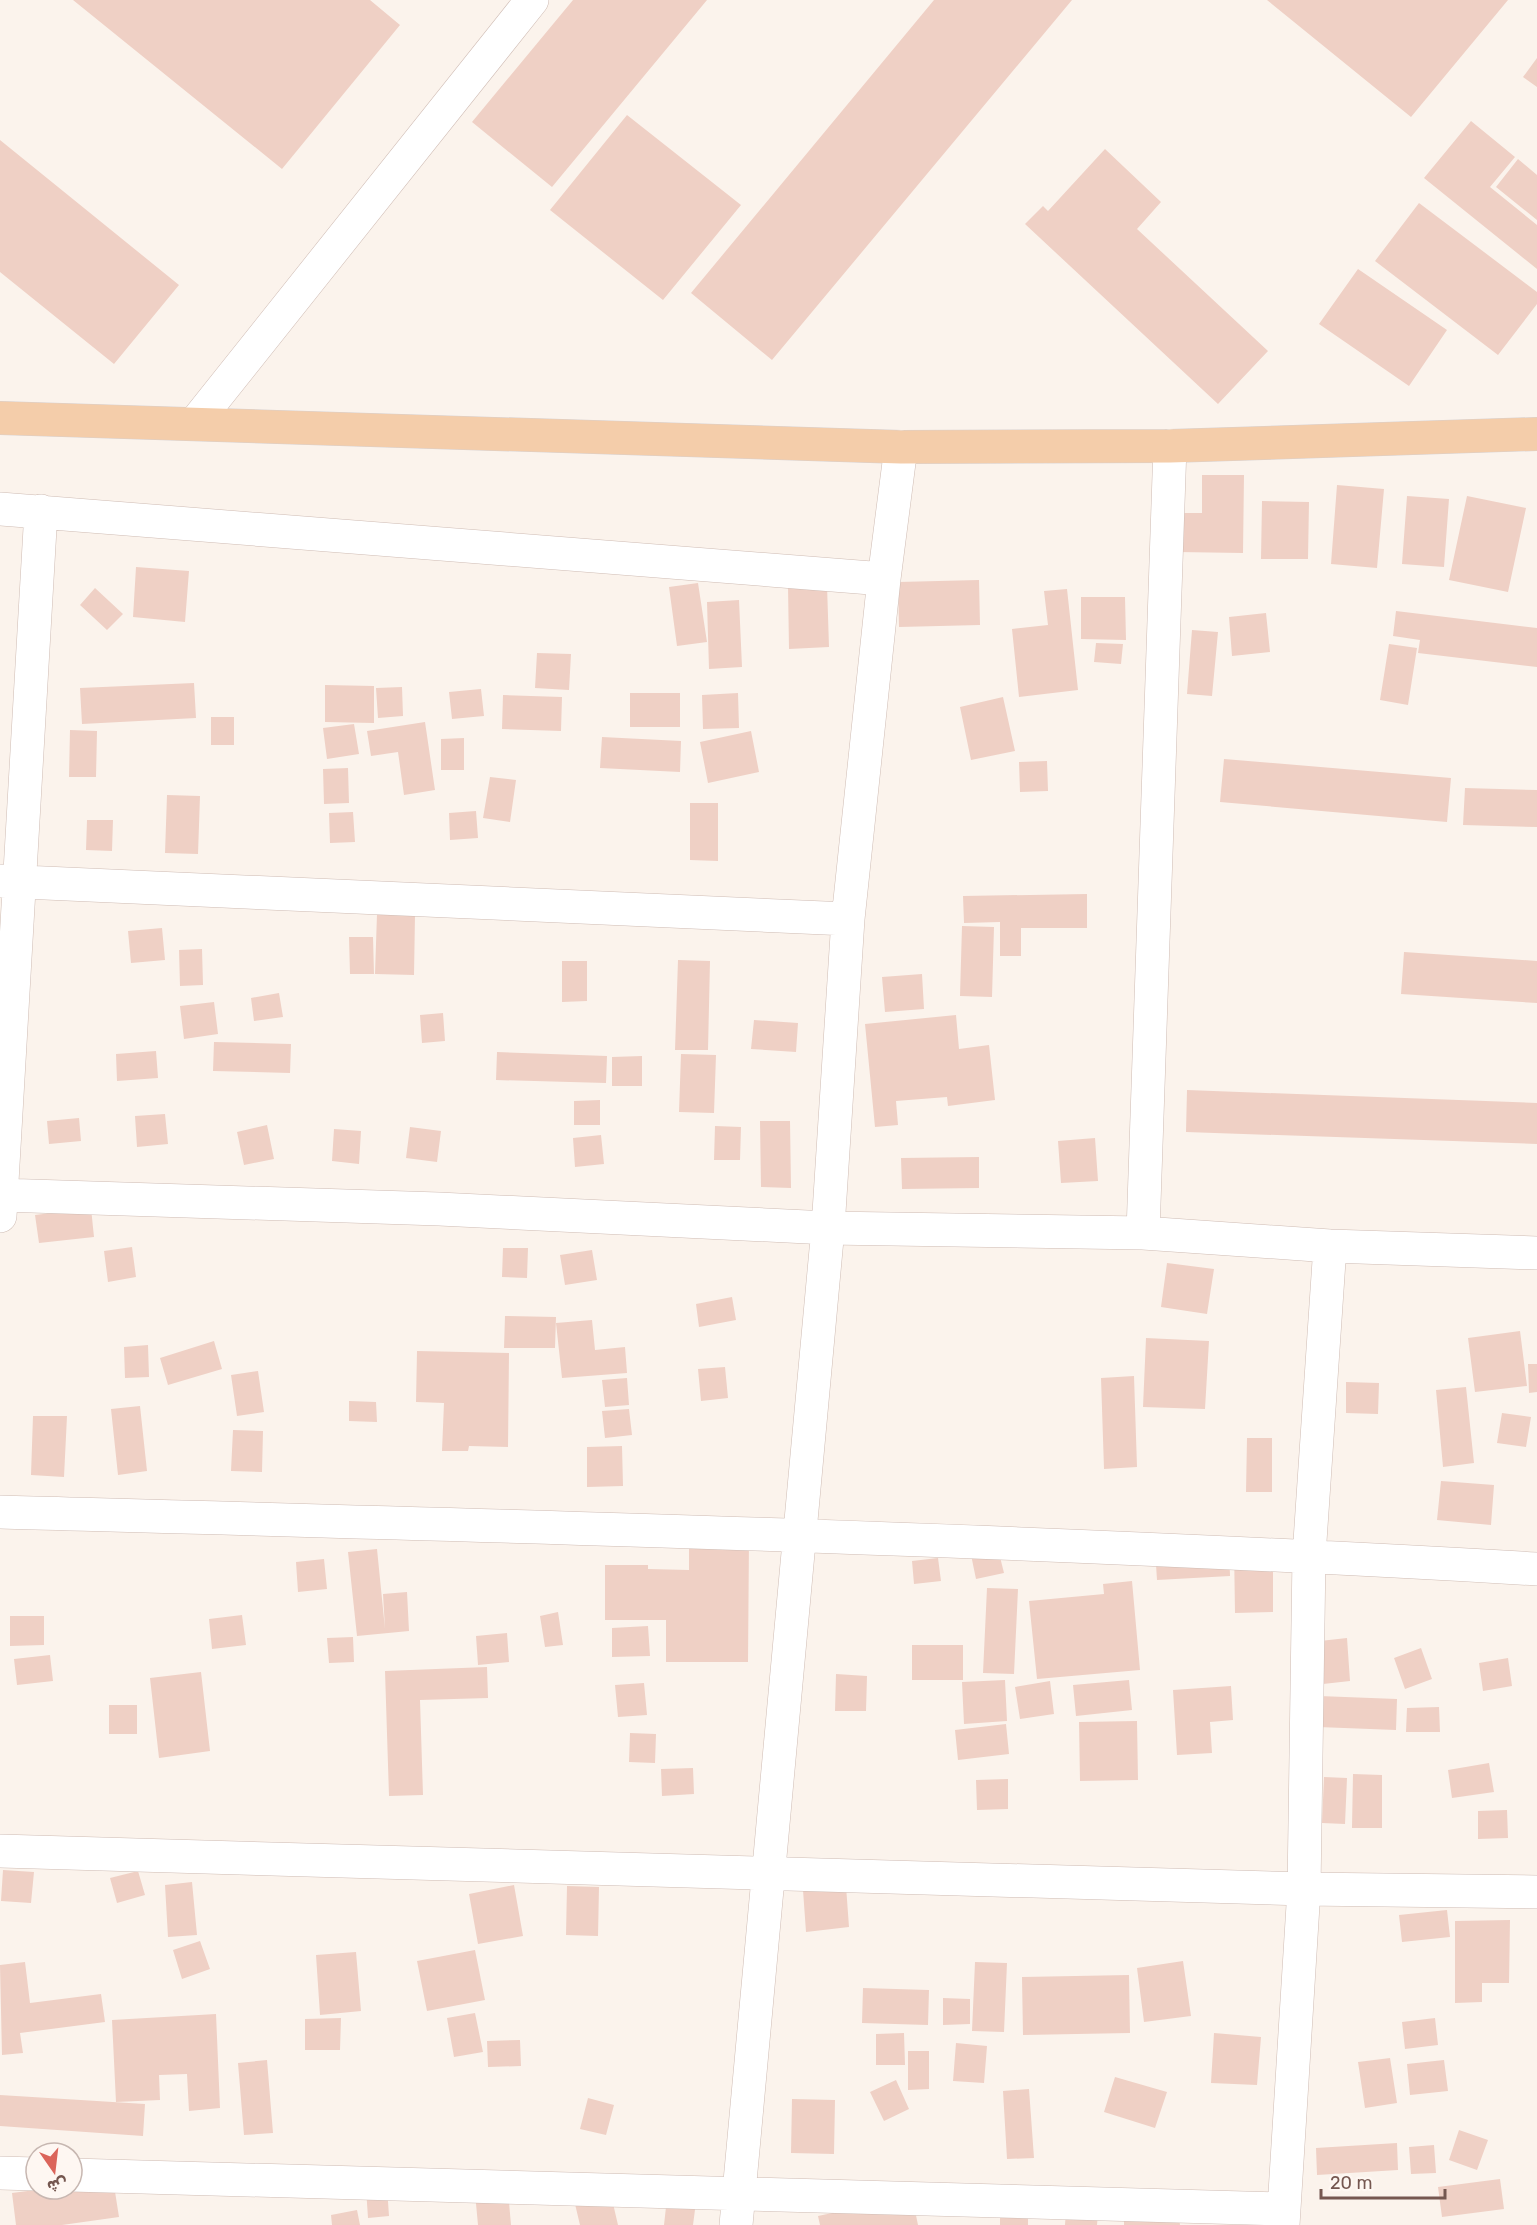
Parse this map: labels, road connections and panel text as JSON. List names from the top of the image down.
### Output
{
  "scale_bar": "20 m",
  "north": "bottom"
}
